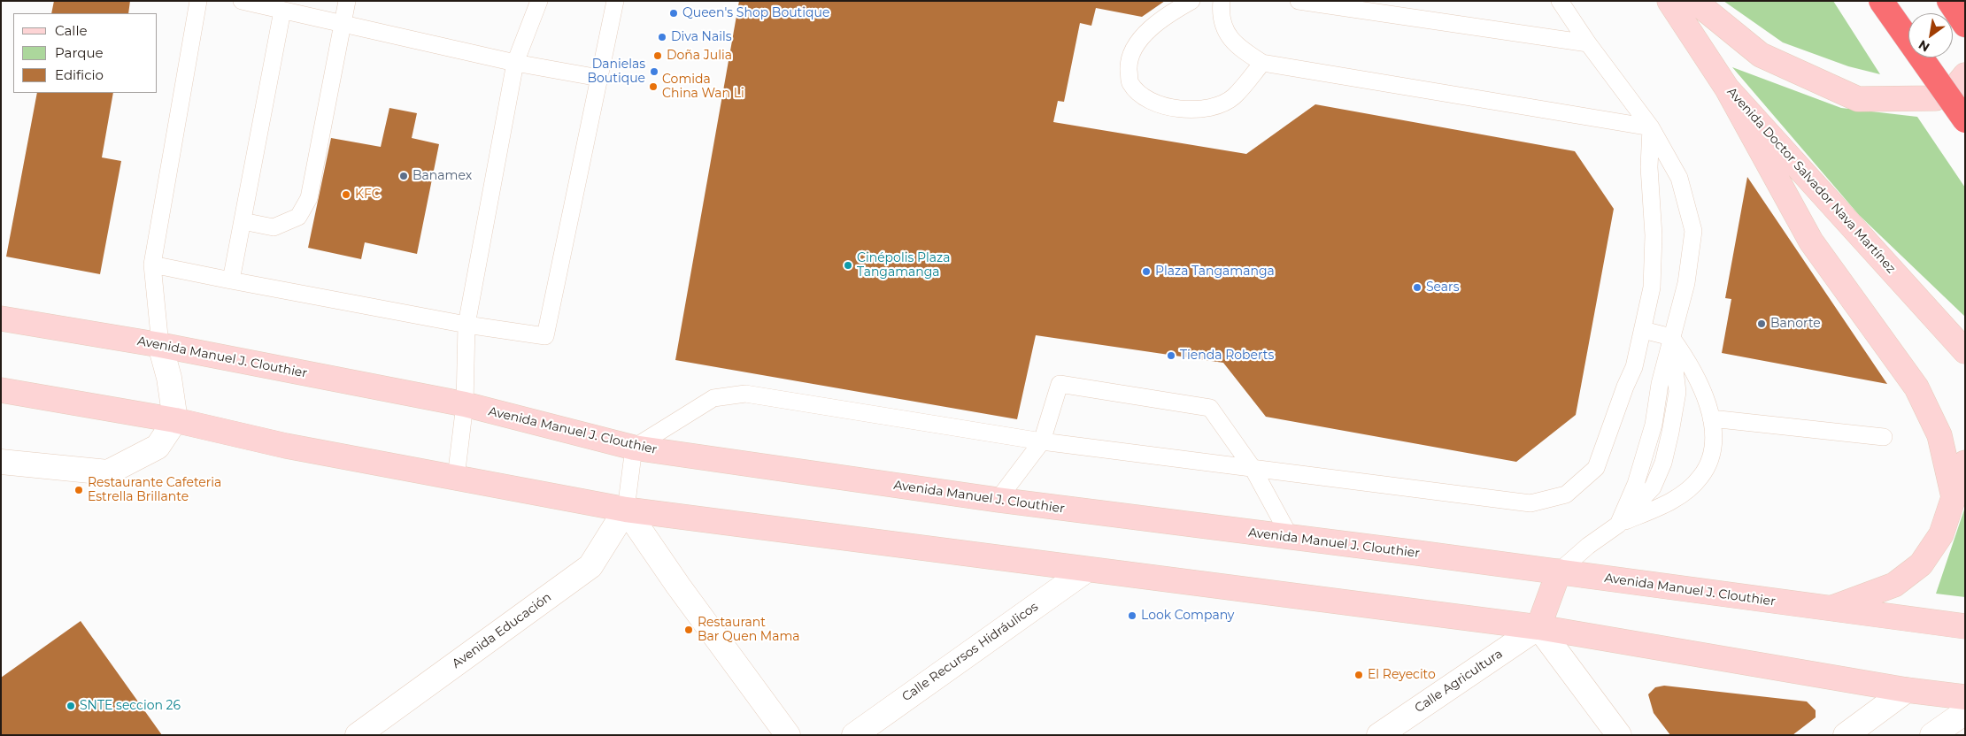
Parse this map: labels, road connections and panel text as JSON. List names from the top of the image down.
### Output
{
  "streets": {
    "main road": ["Avenida Doctor Salvador Nava Martínez", "Avenida Manuel J. Clouthier"],
    "street": ["Avenida Educación", "Calle Recursos Hidráulicos", "Calle Agricultura"]
  },
  "places": [
    "Queen's Shop Boutique",
    "Diva Nails",
    "Doña Julia",
    "Danielas Boutique",
    "Comida China Wan Li",
    "Banamex",
    "KFC",
    "Cinépolis Plaza Tangamanga",
    "Plaza Tangamanga",
    "Sears",
    "Banorte",
    "Tienda Roberts",
    "Restaurante Cafeteria Estrella Brillante",
    "Look Company",
    "Restaurant Bar Quen Mama",
    "El Reyecito",
    "SNTE seccion 26"
  ],
  "legend": ["Calle", "Parque", "Edificio"],
  "north": "bottom left"
}
